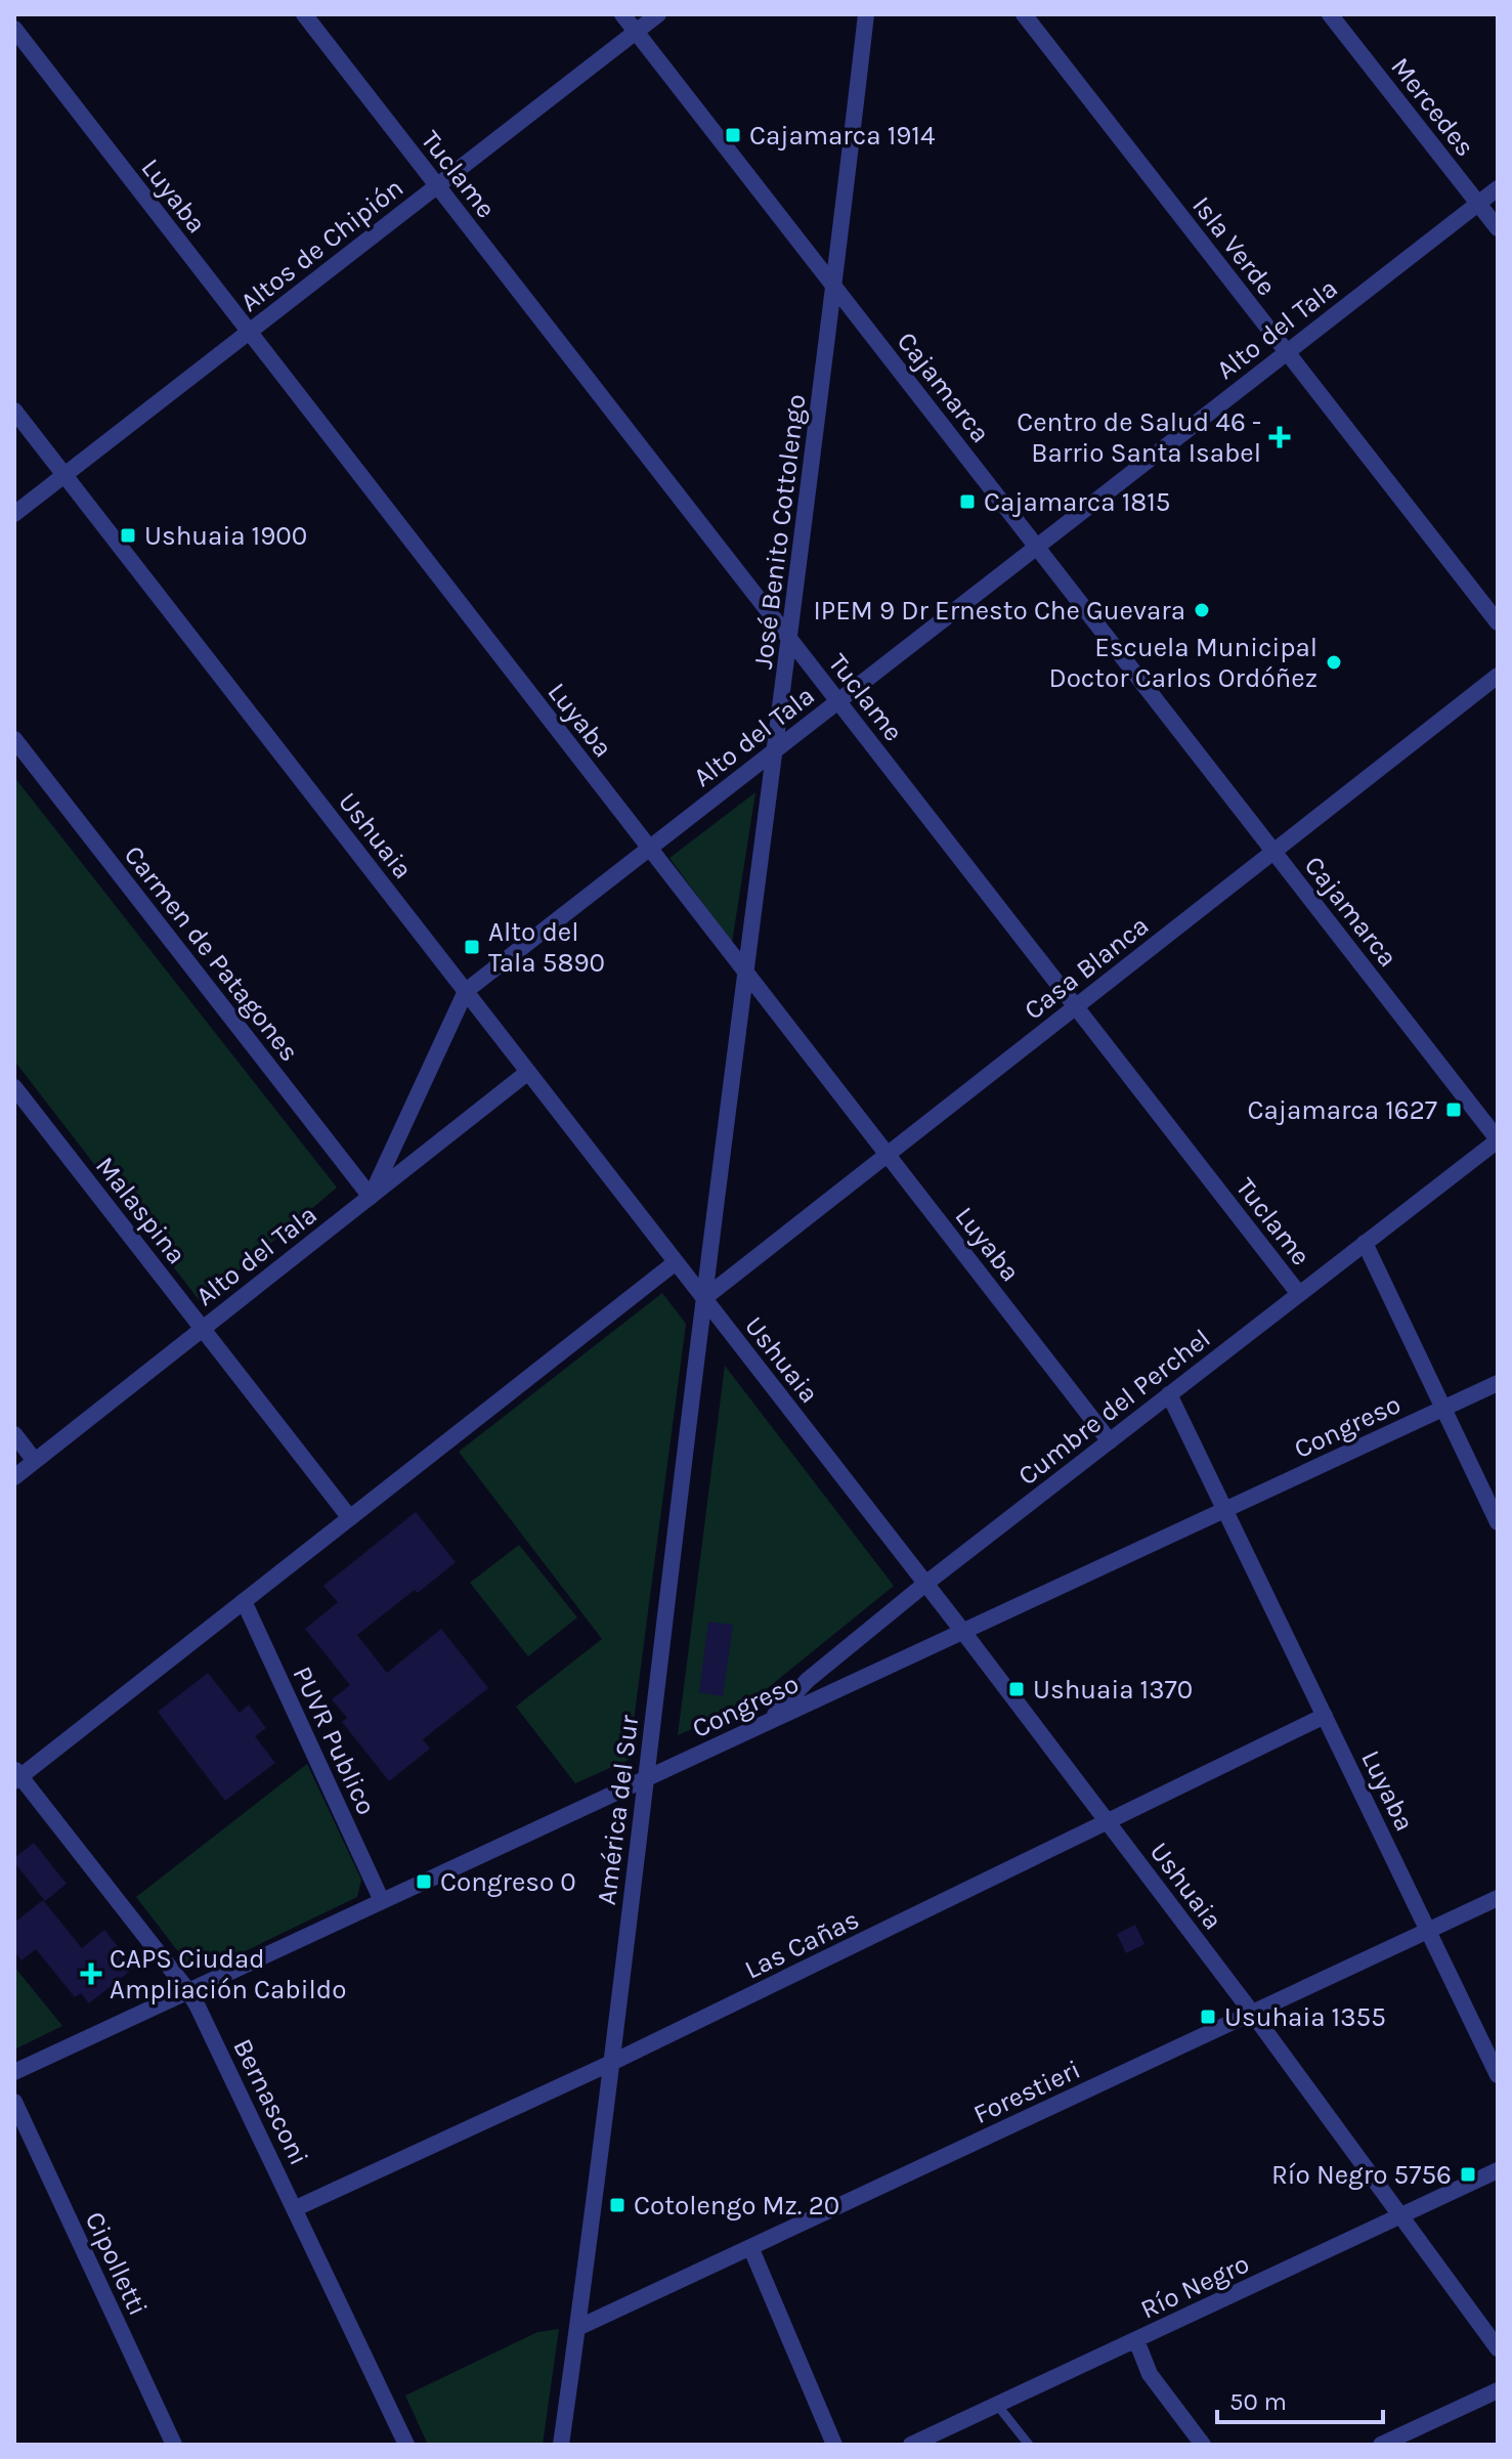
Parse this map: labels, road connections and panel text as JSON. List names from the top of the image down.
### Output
{
  "streets": {
    "street": [
      "Mercedes",
      "Tuclame",
      "Luyaba",
      "Altos de Chipión",
      "Isla Verde",
      "Alto del Tala",
      "Cajamarca",
      "José Benito Cottolengo",
      "Ushuaia",
      "Carmen de Patagones",
      "Casa Blanca",
      "Malaspina",
      "Cumbre del Perchel",
      "Congreso",
      "PUVR Publico",
      "América del Sur",
      "Las Cañas",
      "Forestieri",
      "Bernasconi",
      "Cipolletti",
      "Río Negro"
    ]
  },
  "crossings": [
    ["Mercedes", "Alto del Tala"],
    ["Tuclame", "Altos de Chipión"],
    ["Tuclame", "Alto del Tala"],
    ["Tuclame", "José Benito Cottolengo"],
    ["Tuclame", "Casa Blanca"],
    ["Tuclame", "Cumbre del Perchel"],
    ["Luyaba", "Altos de Chipión"],
    ["Luyaba", "Alto del Tala"],
    ["Luyaba", "José Benito Cottolengo"],
    ["Luyaba", "Casa Blanca"],
    ["Luyaba", "Cumbre del Perchel"],
    ["Luyaba", "Congreso"],
    ["Luyaba", "Las Cañas"],
    ["Luyaba", "Forestieri"],
    ["Altos de Chipión", "Cajamarca"],
    ["Altos de Chipión", "Ushuaia"],
    ["Isla Verde", "Alto del Tala"],
    ["Alto del Tala", "Cajamarca"],
    ["Alto del Tala", "José Benito Cottolengo"],
    ["Alto del Tala", "Ushuaia"],
    ["Alto del Tala", "Carmen de Patagones"],
    ["Alto del Tala", "Malaspina"],
    ["Cajamarca", "José Benito Cottolengo"],
    ["Cajamarca", "Casa Blanca"],
    ["Cajamarca", "Cumbre del Perchel"],
    ["José Benito Cottolengo", "Ushuaia"],
    ["José Benito Cottolengo", "Casa Blanca"],
    ["José Benito Cottolengo", "América del Sur"],
    ["Ushuaia", "Casa Blanca"],
    ["Ushuaia", "Cumbre del Perchel"],
    ["Ushuaia", "Congreso"],
    ["Ushuaia", "América del Sur"],
    ["Ushuaia", "Las Cañas"],
    ["Ushuaia", "Forestieri"],
    ["Ushuaia", "Río Negro"],
    ["Casa Blanca", "América del Sur"],
    ["Cumbre del Perchel", "Congreso"],
    ["Congreso", "PUVR Publico"],
    ["Congreso", "América del Sur"],
    ["Congreso", "Bernasconi"],
    ["América del Sur", "Las Cañas"],
    ["América del Sur", "Forestieri"],
    ["Las Cañas", "Bernasconi"]
  ],
  "places": {
    "transit": [
      "Cajamarca 1914",
      "Cajamarca 1815",
      "Ushuaia 1900",
      "Alto del Tala 5890",
      "Cajamarca 1627",
      "Ushuaia 1370",
      "Congreso 0",
      "Usuhaia 1355",
      "Río Negro 5756",
      "Cotolengo Mz. 20"
    ],
    "health": ["Centro de Salud 46 - Barrio Santa Isabel", "CAPS Ciudad Ampliación Cabildo"],
    "other": ["IPEM 9 Dr Ernesto Che Guevara", "Escuela Municipal Doctor Carlos Ordóñez"]
  },
  "scale_bar": "50 m"
}
